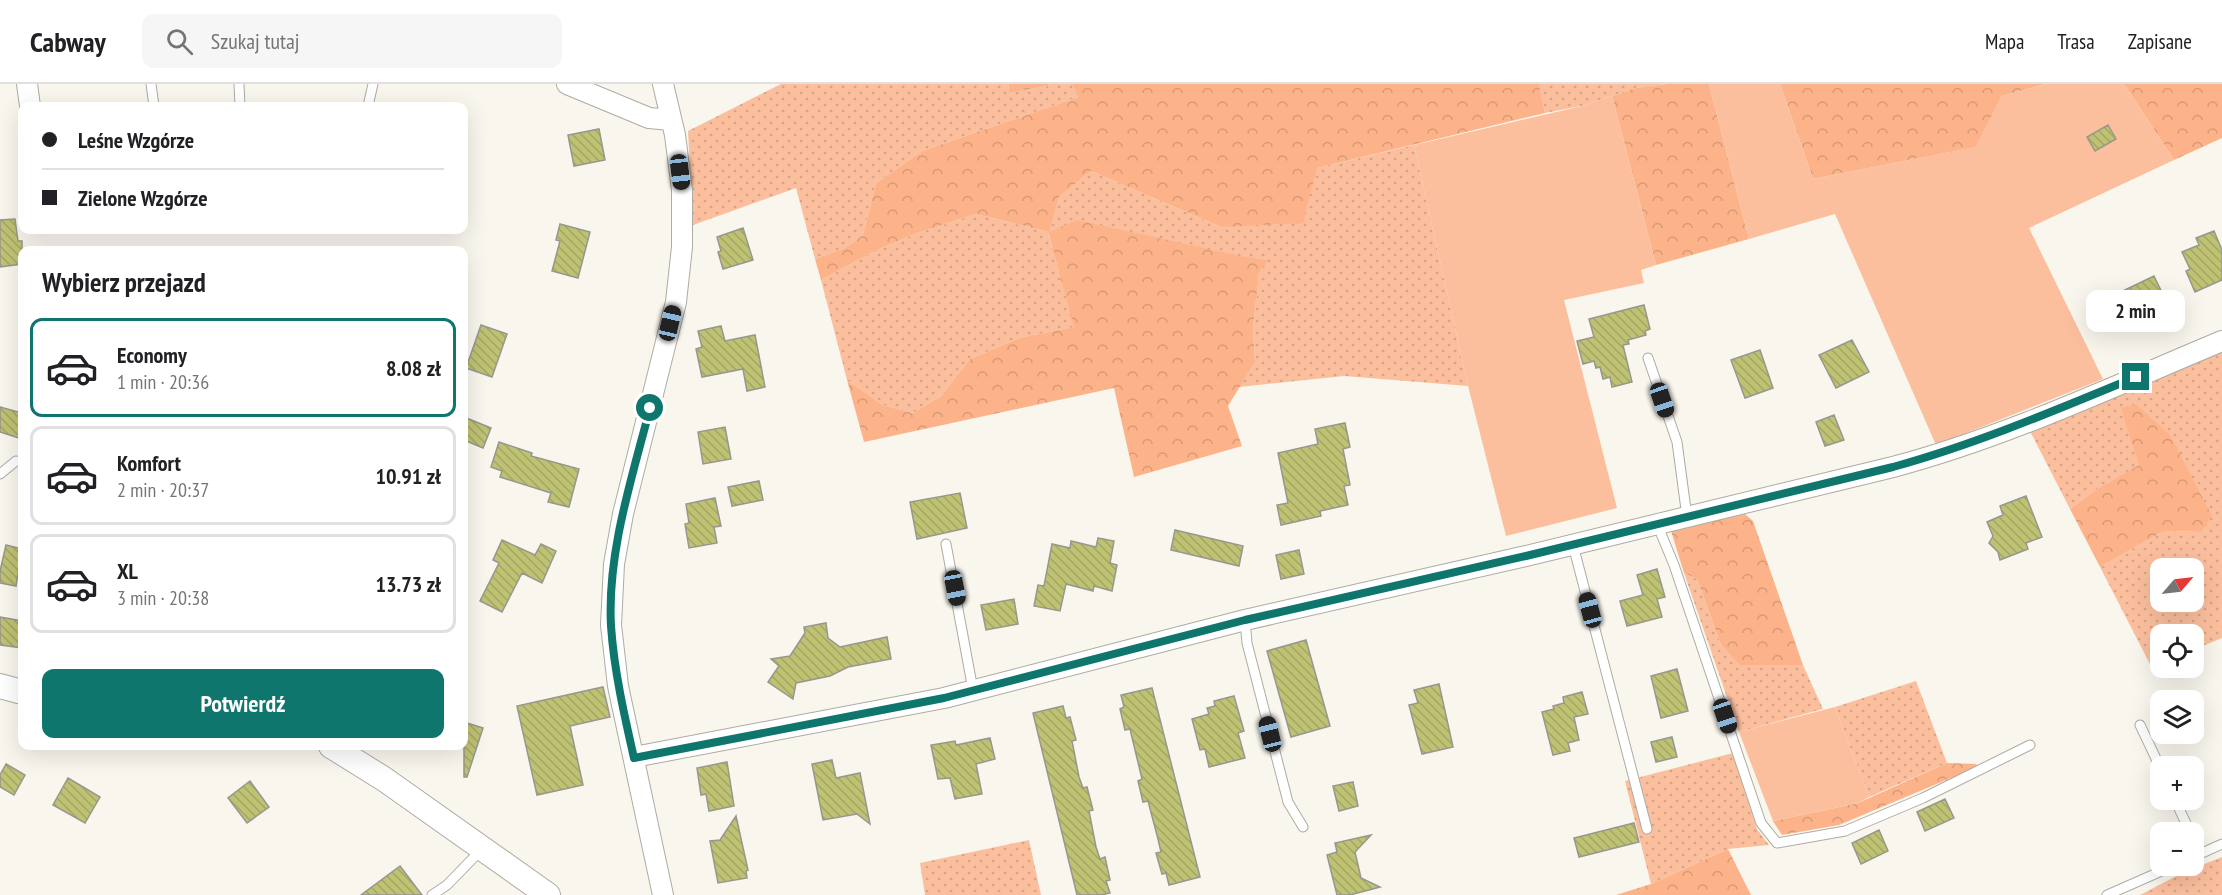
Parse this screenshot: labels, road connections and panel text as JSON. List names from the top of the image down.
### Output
{
  "north": "top right",
  "page": {
    "header": "Cabway",
    "search": "Szukaj tutaj",
    "nav": ["Mapa", "Trasa", "Zapisane"],
    "banner": ["Leśne Wzgórze", "Zielone Wzgórze"],
    "heading": "Wybierz przejazd",
    "bubble": "2 min",
    "list": [
      {
        "name": "Economy",
        "note": "1 min · 20:36",
        "value": "8.08 zł"
      },
      {
        "name": "Komfort",
        "note": "2 min · 20:37",
        "value": "10.91 zł"
      },
      {
        "name": "XL",
        "note": "3 min · 20:38",
        "value": "13.73 zł"
      }
    ],
    "map_buttons": ["+", "−"],
    "buttons": "Potwierdź"
  }
}
